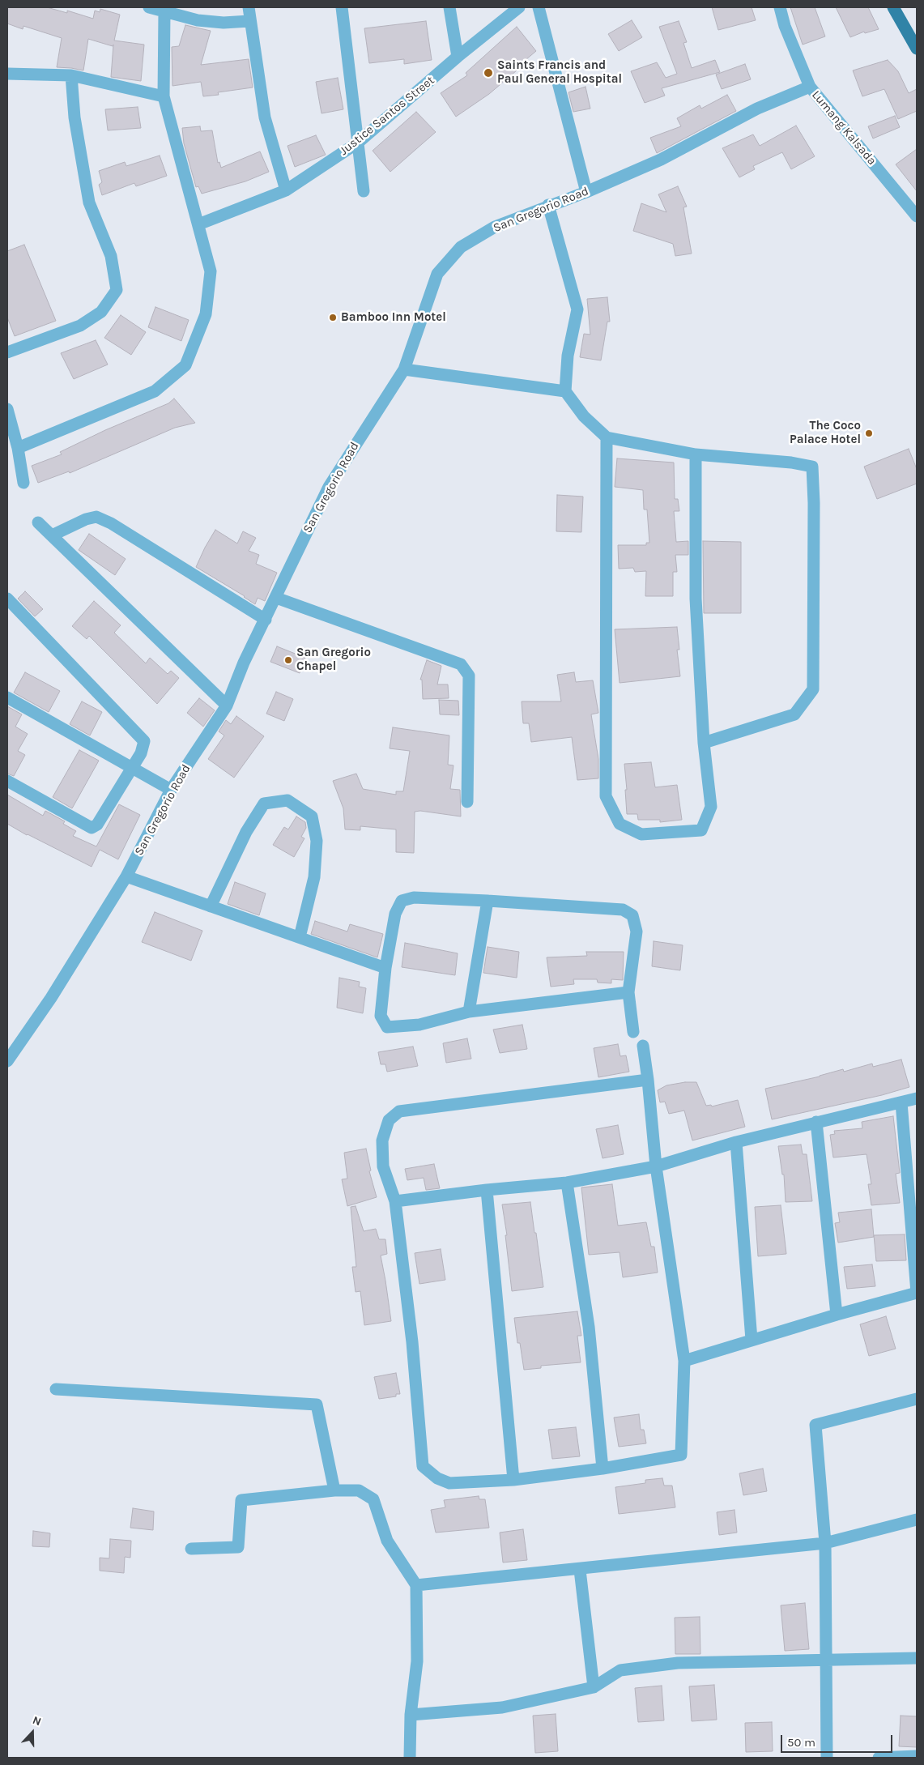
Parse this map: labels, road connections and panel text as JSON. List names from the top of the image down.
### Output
{
  "streets": {
    "street": ["Justice Santos Street", "Lumang Kalsada", "San Gregorio Road"]
  },
  "crossings": [
    ["Lumang Kalsada", "San Gregorio Road"]
  ],
  "places": [
    "Saints Francis and Paul General Hospital",
    "Bamboo Inn Motel",
    "The Coco Palace Hotel",
    "San Gregorio Chapel"
  ],
  "scale_bar": "50 m",
  "north": "top"
}
